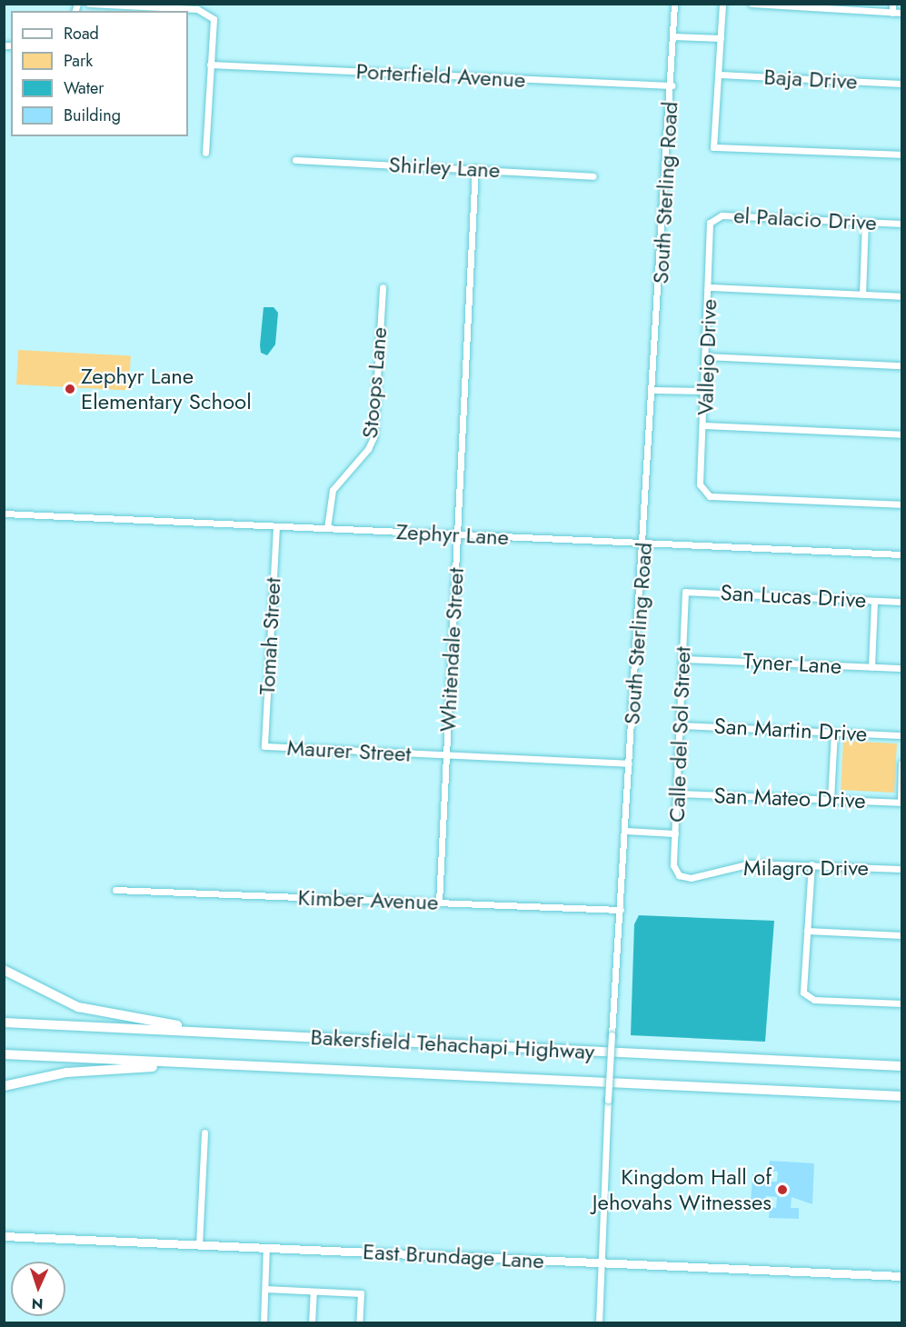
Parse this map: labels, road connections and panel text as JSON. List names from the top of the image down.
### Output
{
  "streets": {
    "highway": ["Bakersfield Tehachapi Highway"],
    "main road": ["East Brundage Lane"],
    "street": [
      "Porterfield Avenue",
      "Baja Drive",
      "Shirley Lane",
      "South Sterling Road",
      "el Palacio Drive",
      "Vallejo Drive",
      "Stoops Lane",
      "Zephyr Lane",
      "San Lucas Drive",
      "Tomah Street",
      "Whitendale Street",
      "Tyner Lane",
      "San Martin Drive",
      "Calle del Sol Street",
      "Maurer Street",
      "San Mateo Drive",
      "Milagro Drive",
      "Kimber Avenue"
    ]
  },
  "crossings": [
    ["Porterfield Avenue", "South Sterling Road"],
    ["Shirley Lane", "Whitendale Street"],
    ["South Sterling Road", "Zephyr Lane"],
    ["South Sterling Road", "Maurer Street"],
    ["South Sterling Road", "Kimber Avenue"],
    ["South Sterling Road", "East Brundage Lane"],
    ["el Palacio Drive", "Vallejo Drive"],
    ["Stoops Lane", "Zephyr Lane"],
    ["Zephyr Lane", "Tomah Street"],
    ["Zephyr Lane", "Whitendale Street"],
    ["San Lucas Drive", "Calle del Sol Street"],
    ["Tomah Street", "Maurer Street"],
    ["Whitendale Street", "Maurer Street"],
    ["Whitendale Street", "Kimber Avenue"],
    ["Tyner Lane", "Calle del Sol Street"],
    ["San Martin Drive", "Calle del Sol Street"],
    ["Calle del Sol Street", "San Mateo Drive"],
    ["Calle del Sol Street", "Milagro Drive"]
  ],
  "places": ["Zephyr Lane Elementary School", "Kingdom Hall of Jehovahs Witnesses"],
  "legend": [
    "Road",
    "Park",
    "Water",
    "Building"
  ],
  "north": "bottom"
}
